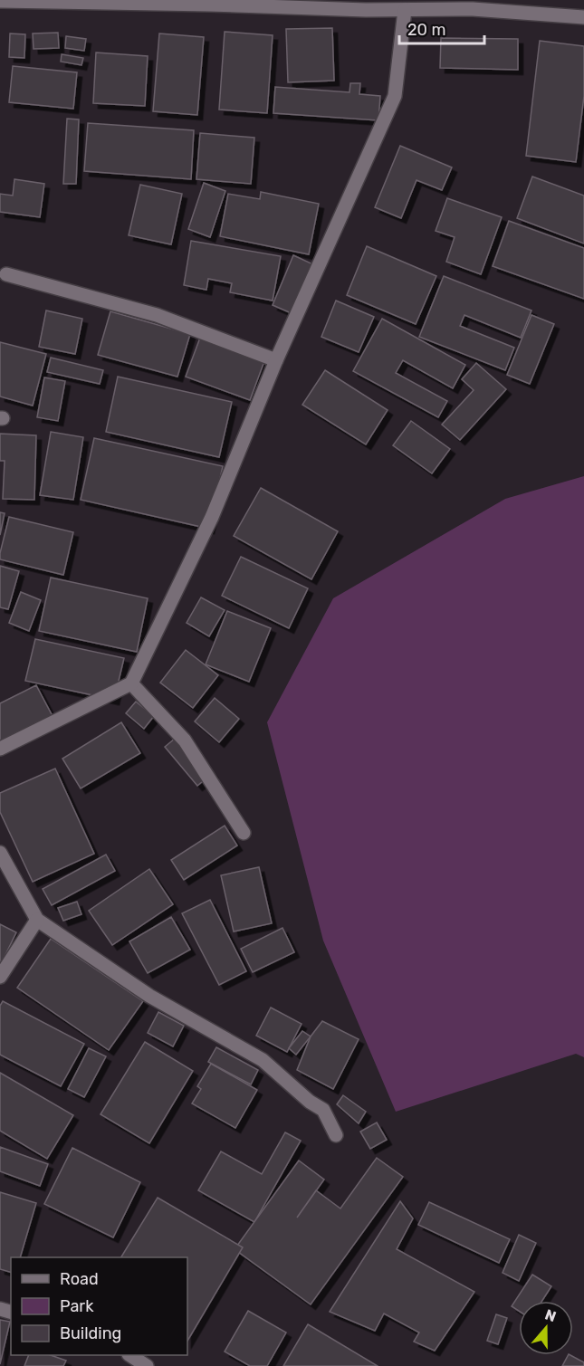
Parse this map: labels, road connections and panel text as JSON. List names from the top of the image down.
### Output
{
  "legend": ["Road", "Park", "Building"],
  "scale_bar": "20 m",
  "north": "top"
}
